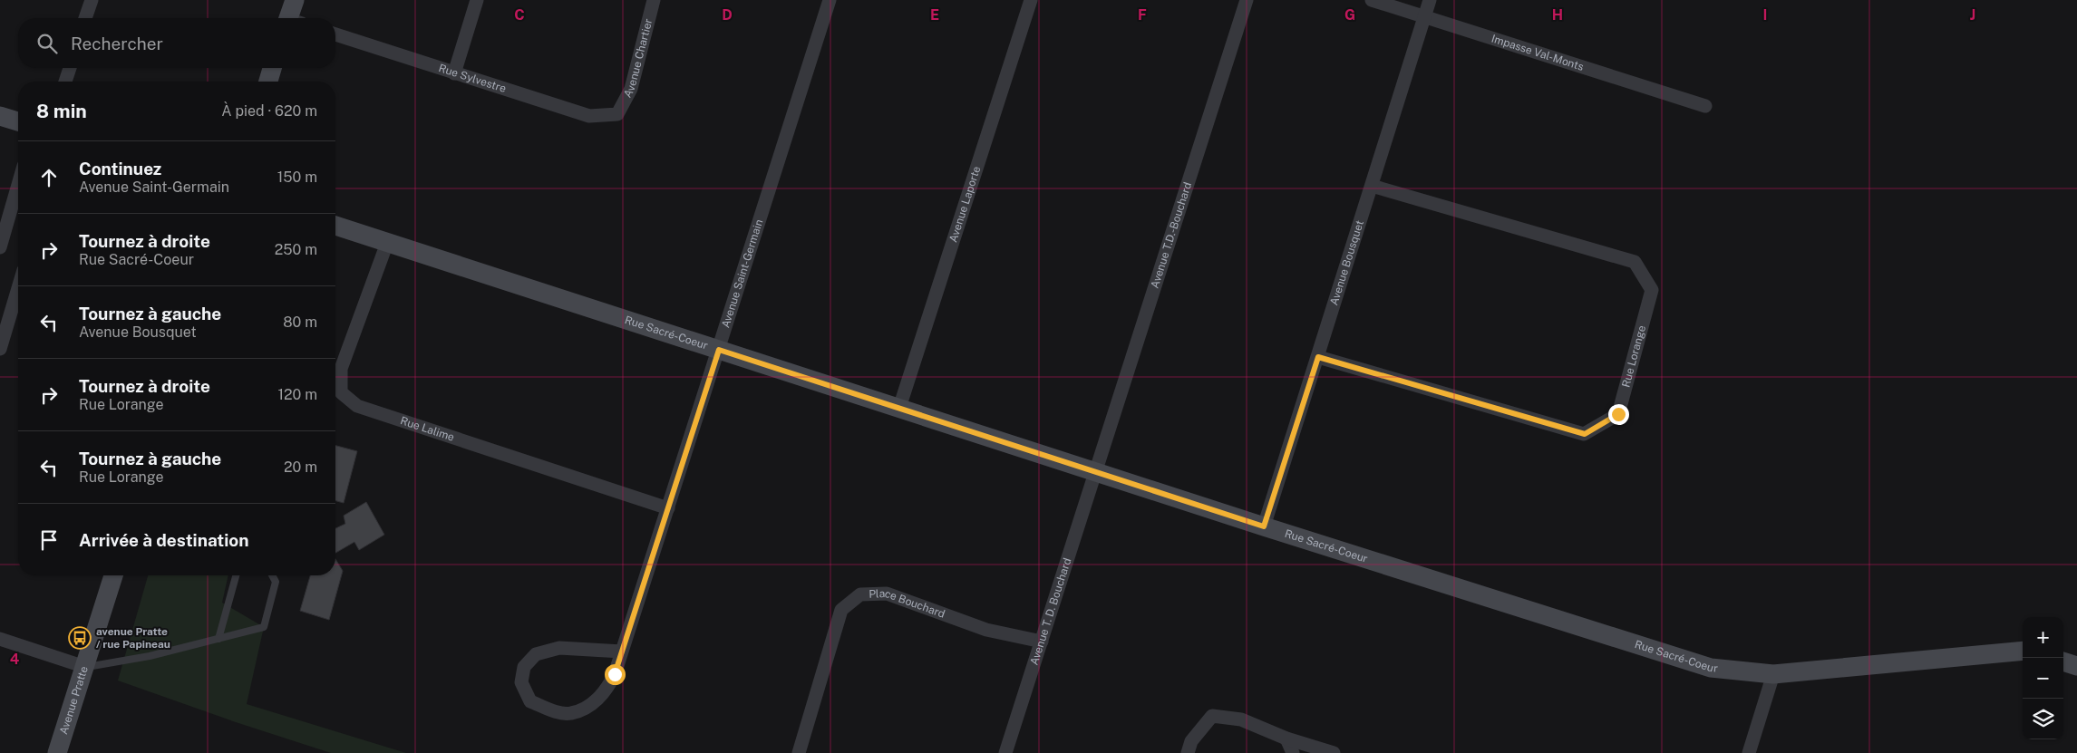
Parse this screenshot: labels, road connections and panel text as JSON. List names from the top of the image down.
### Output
{
  "streets": {
    "street": [
      "Impasse Val-Monts",
      "Avenue Chartier",
      "Rue Sylvestre",
      "Avenue Laporte",
      "Avenue T.D.-Bouchard",
      "Avenue Bousquet",
      "Avenue Saint-Germain",
      "Rue Sacré-Coeur",
      "Rue Lorange",
      "Rue Lalime",
      "Place Bouchard",
      "Avenue T. D. Bouchard",
      "Avenue Pratte"
    ]
  },
  "crossings": [
    ["Impasse Val-Monts", "Avenue Bousquet"],
    ["Avenue Chartier", "Rue Sylvestre"],
    ["Avenue Laporte", "Rue Sacré-Coeur"],
    ["Avenue T.D.-Bouchard", "Rue Sacré-Coeur"],
    ["Avenue T.D.-Bouchard", "Avenue T. D. Bouchard"],
    ["Avenue Bousquet", "Rue Sacré-Coeur"],
    ["Avenue Bousquet", "Rue Lorange"],
    ["Avenue Saint-Germain", "Rue Sacré-Coeur"],
    ["Avenue Saint-Germain", "Rue Lalime"],
    ["Rue Sacré-Coeur", "Rue Lalime"],
    ["Rue Sacré-Coeur", "Avenue T. D. Bouchard"],
    ["Place Bouchard", "Avenue T. D. Bouchard"]
  ],
  "places": {
    "bus stop": ["avenue Pratte / rue Papineau"]
  },
  "page": {
    "search": "Rechercher",
    "heading": ["8 min", "À pied · 620 m"],
    "list": [
      ["Continuez", "Avenue Saint-Germain", "150 m"],
      ["Tournez à droite", "Rue Sacré-Coeur", "250 m"],
      ["Tournez à gauche", "Avenue Bousquet", "80 m"],
      ["Tournez à droite", "Rue Lorange", "120 m"],
      ["Tournez à gauche", "Rue Lorange", "20 m"],
      "Arrivée à destination"
    ],
    "map_buttons": ["+", "−"]
  },
  "grid": {
    "columns": [
      "C",
      "D",
      "E",
      "F",
      "G",
      "H",
      "I",
      "J"
    ],
    "rows": ["4"]
  }
}
